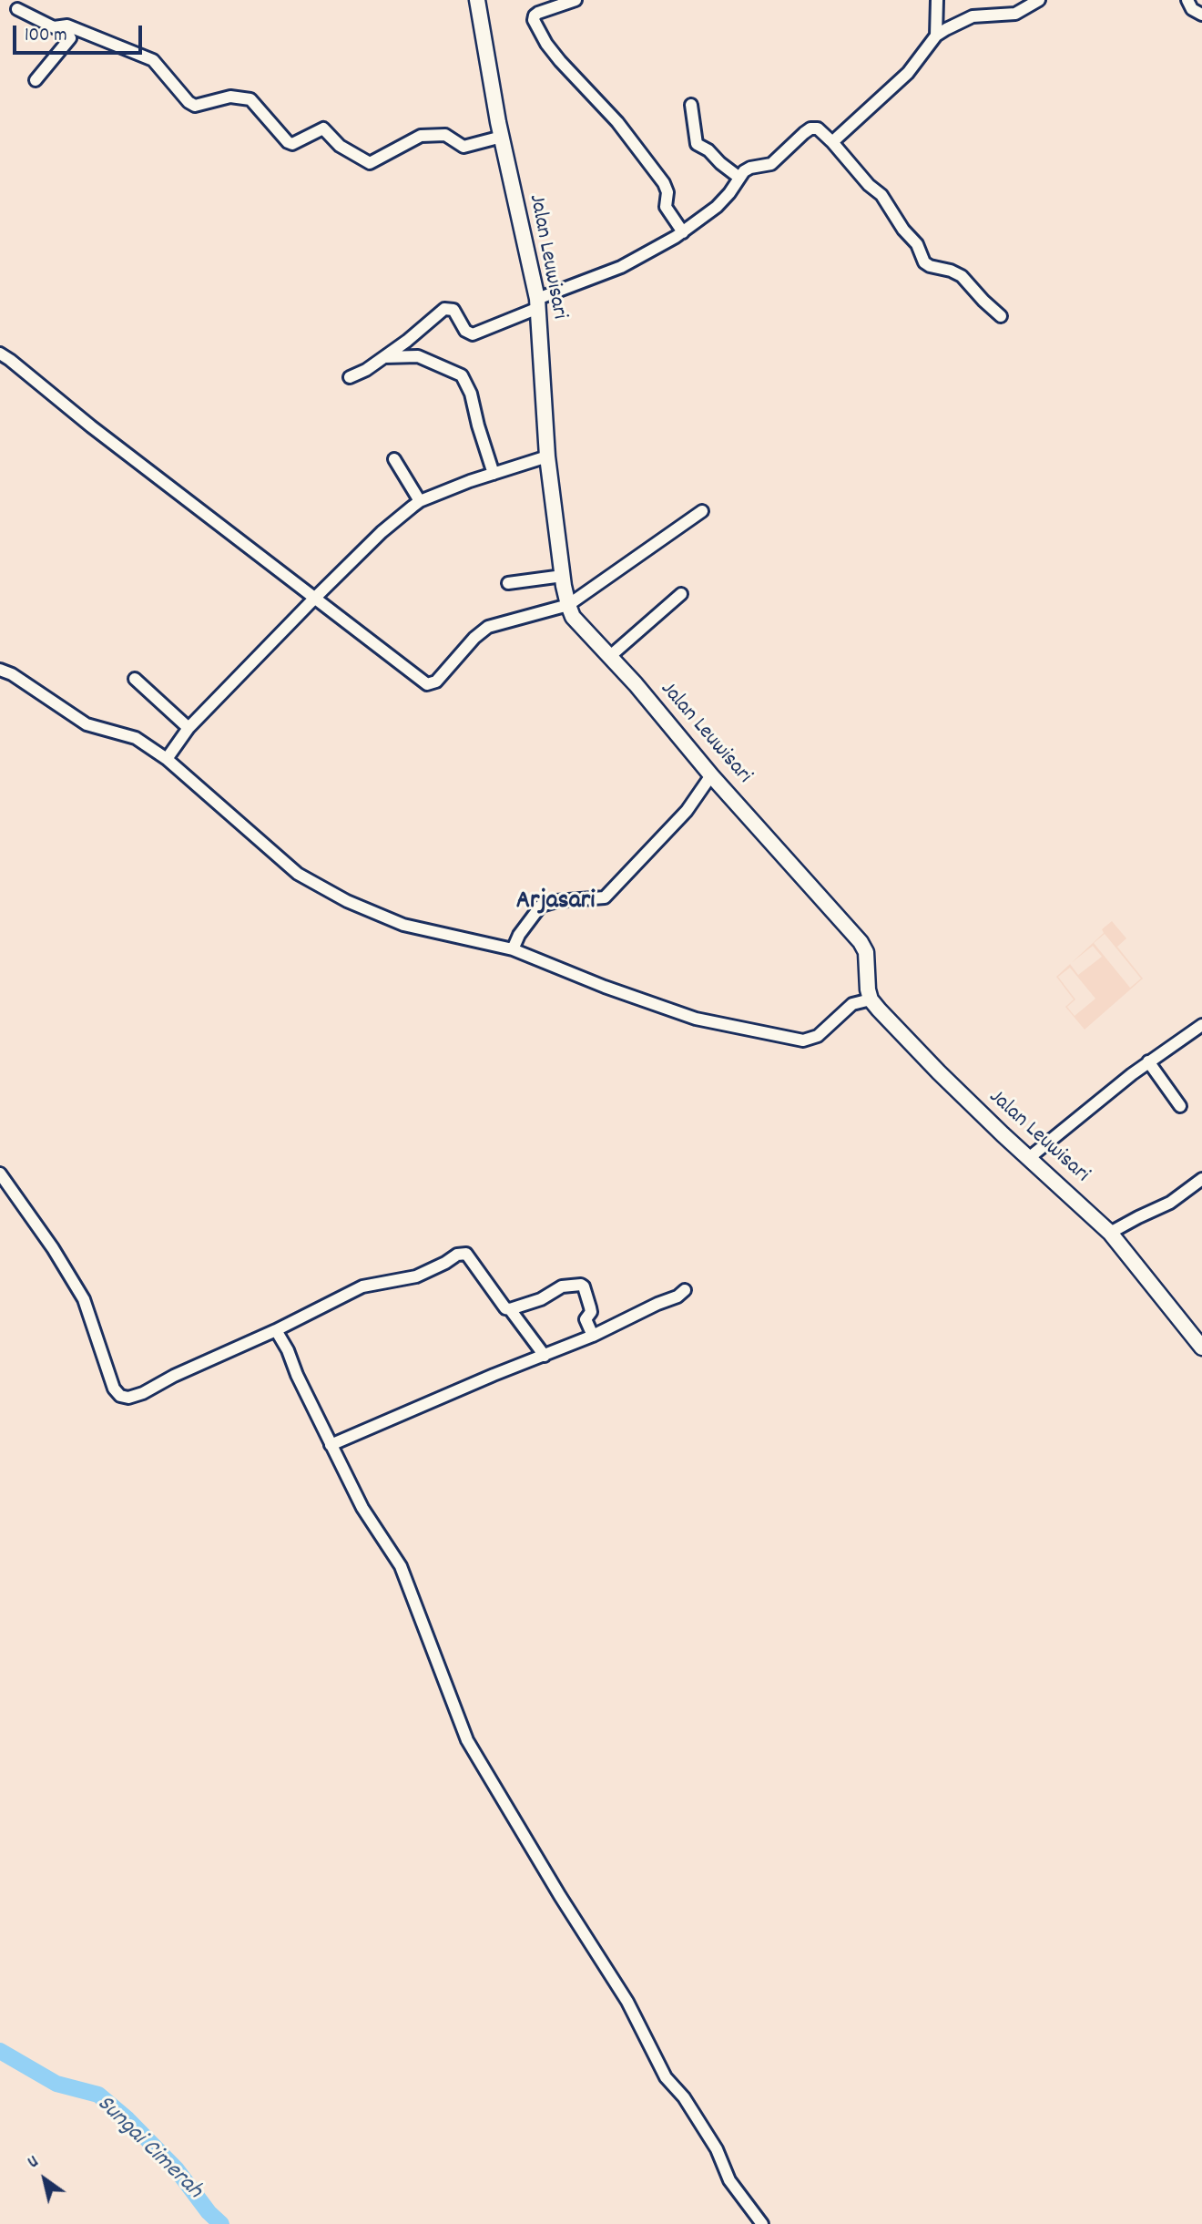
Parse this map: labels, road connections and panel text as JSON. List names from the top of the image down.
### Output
{
  "streets": {
    "main road": ["Jalan Leuwisari"]
  },
  "districts": ["Arjasari"],
  "water": ["Sungai Cimerah"],
  "scale_bar": "100 m",
  "north": "top left"
}
